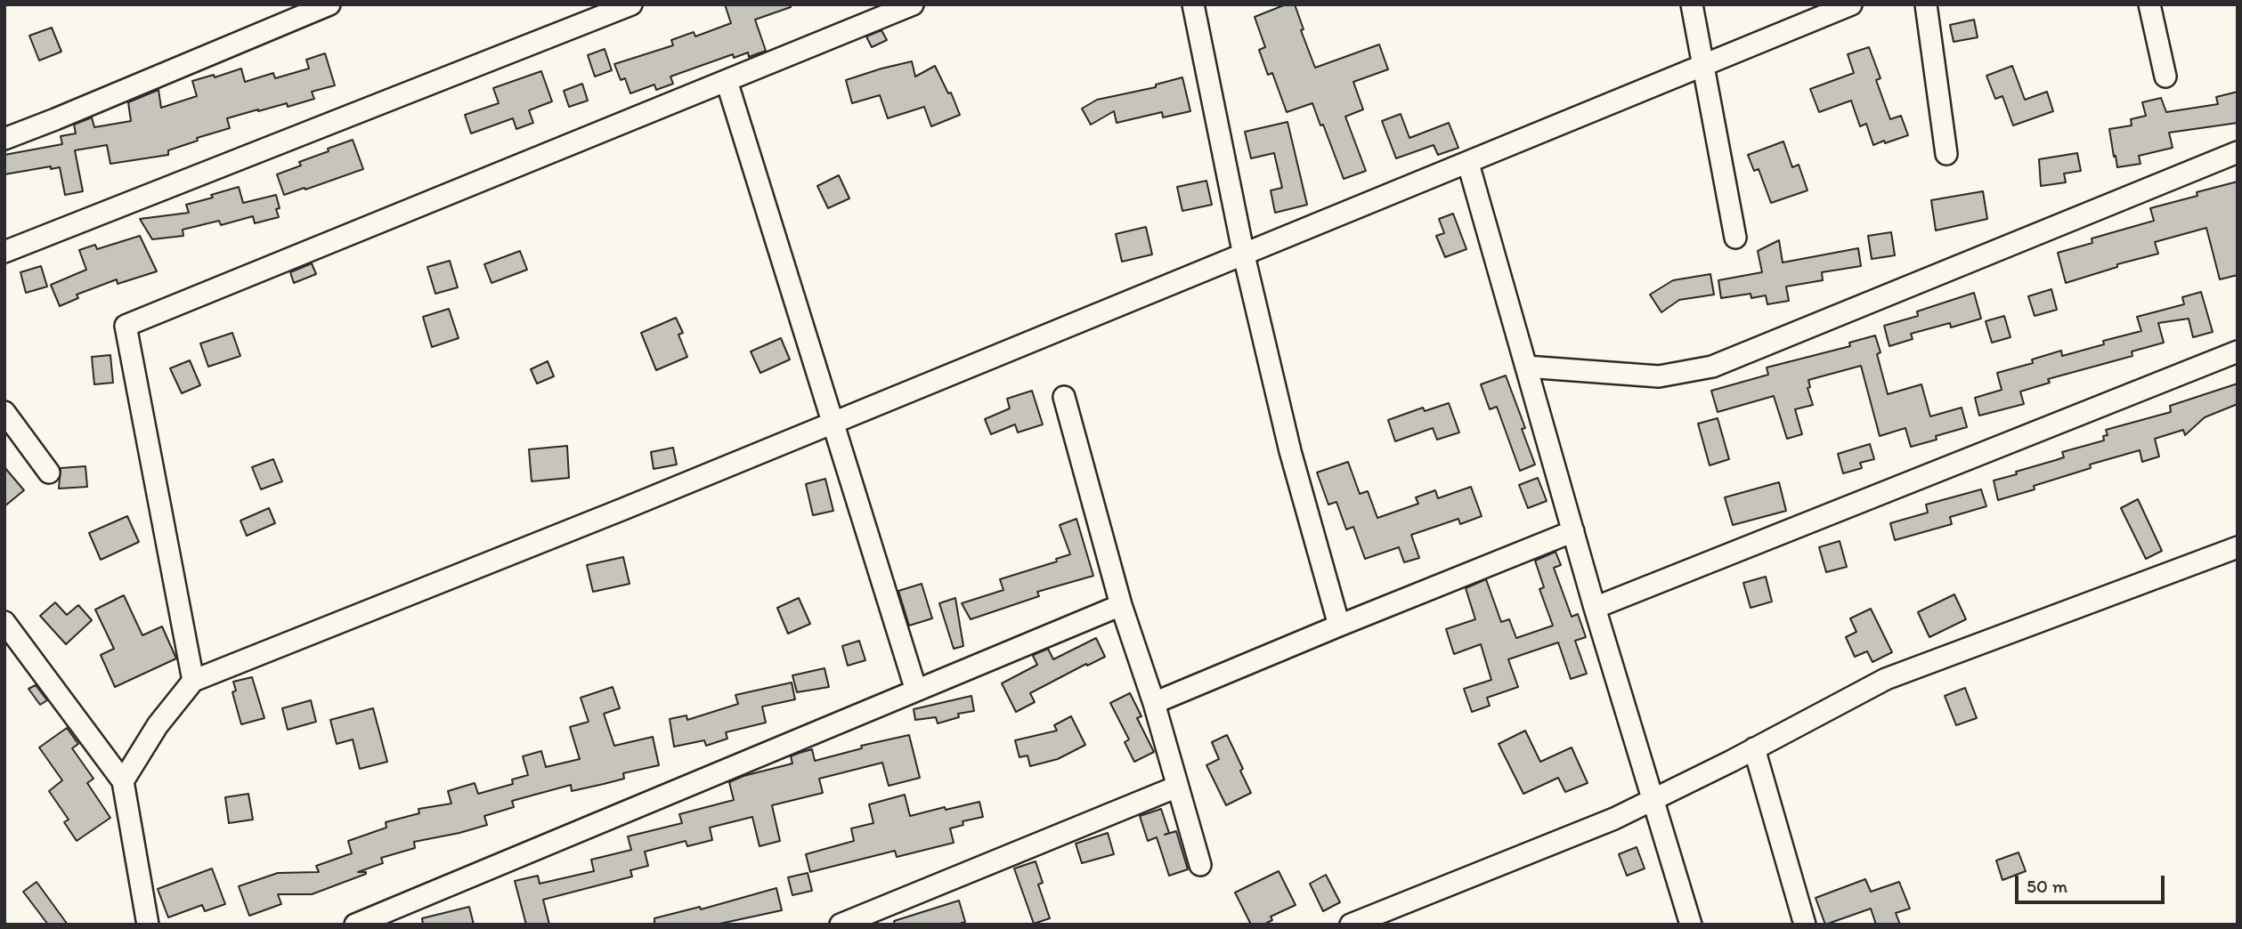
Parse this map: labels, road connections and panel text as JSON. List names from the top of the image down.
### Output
{
  "scale_bar": "50 m"
}
